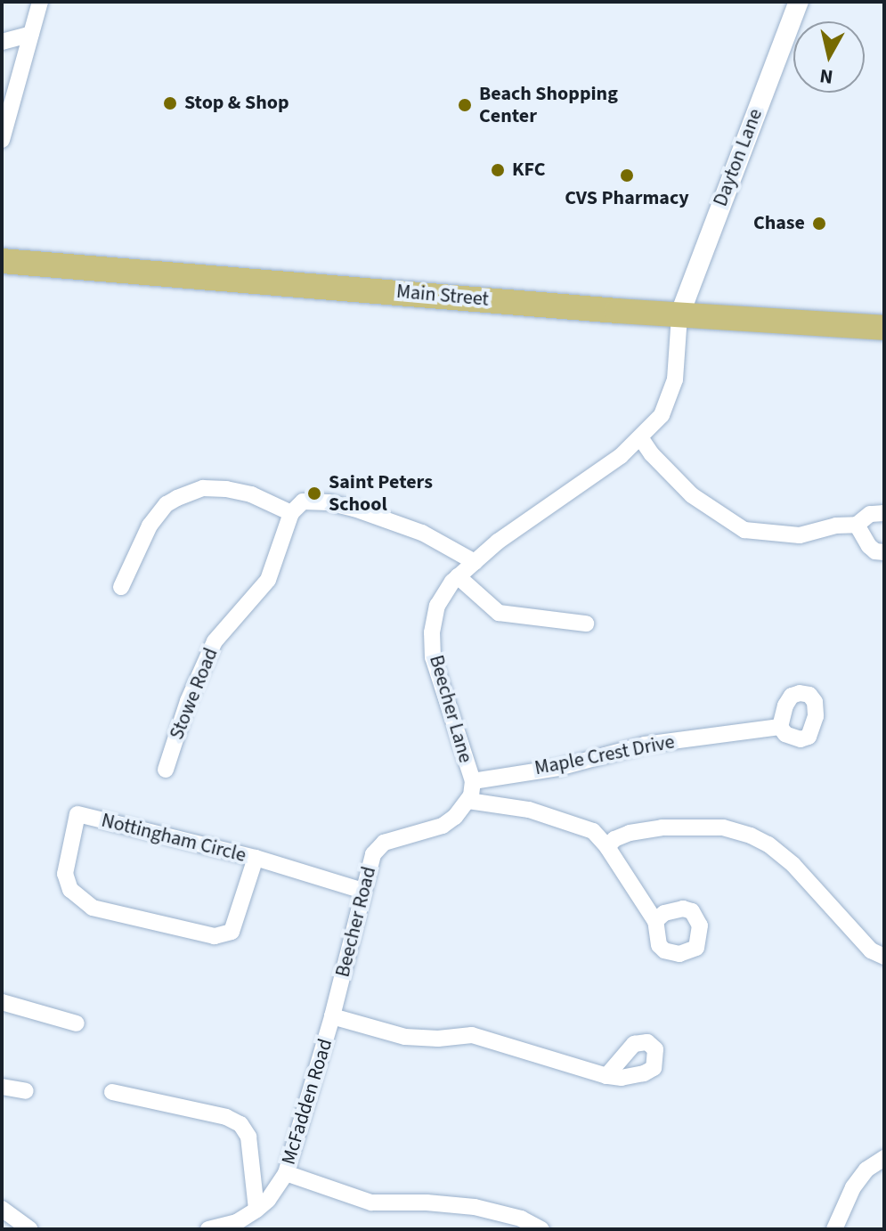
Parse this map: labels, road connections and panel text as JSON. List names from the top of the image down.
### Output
{
  "streets": {
    "main road": ["Main Street"],
    "street": [
      "Dayton Lane",
      "Stowe Road",
      "Beecher Lane",
      "Maple Crest Drive",
      "Nottingham Circle",
      "Beecher Road",
      "McFadden Road"
    ]
  },
  "crossings": [
    ["Dayton Lane", "Main Street"],
    ["Dayton Lane", "Beecher Lane"],
    ["Main Street", "Beecher Lane"],
    ["Beecher Lane", "Maple Crest Drive"],
    ["Beecher Lane", "Beecher Road"],
    ["Nottingham Circle", "Beecher Road"],
    ["Beecher Road", "McFadden Road"]
  ],
  "places": [
    "Stop & Shop",
    "Beach Shopping Center",
    "KFC",
    "CVS Pharmacy",
    "Chase",
    "Saint Peters School"
  ],
  "north": "bottom"
}
